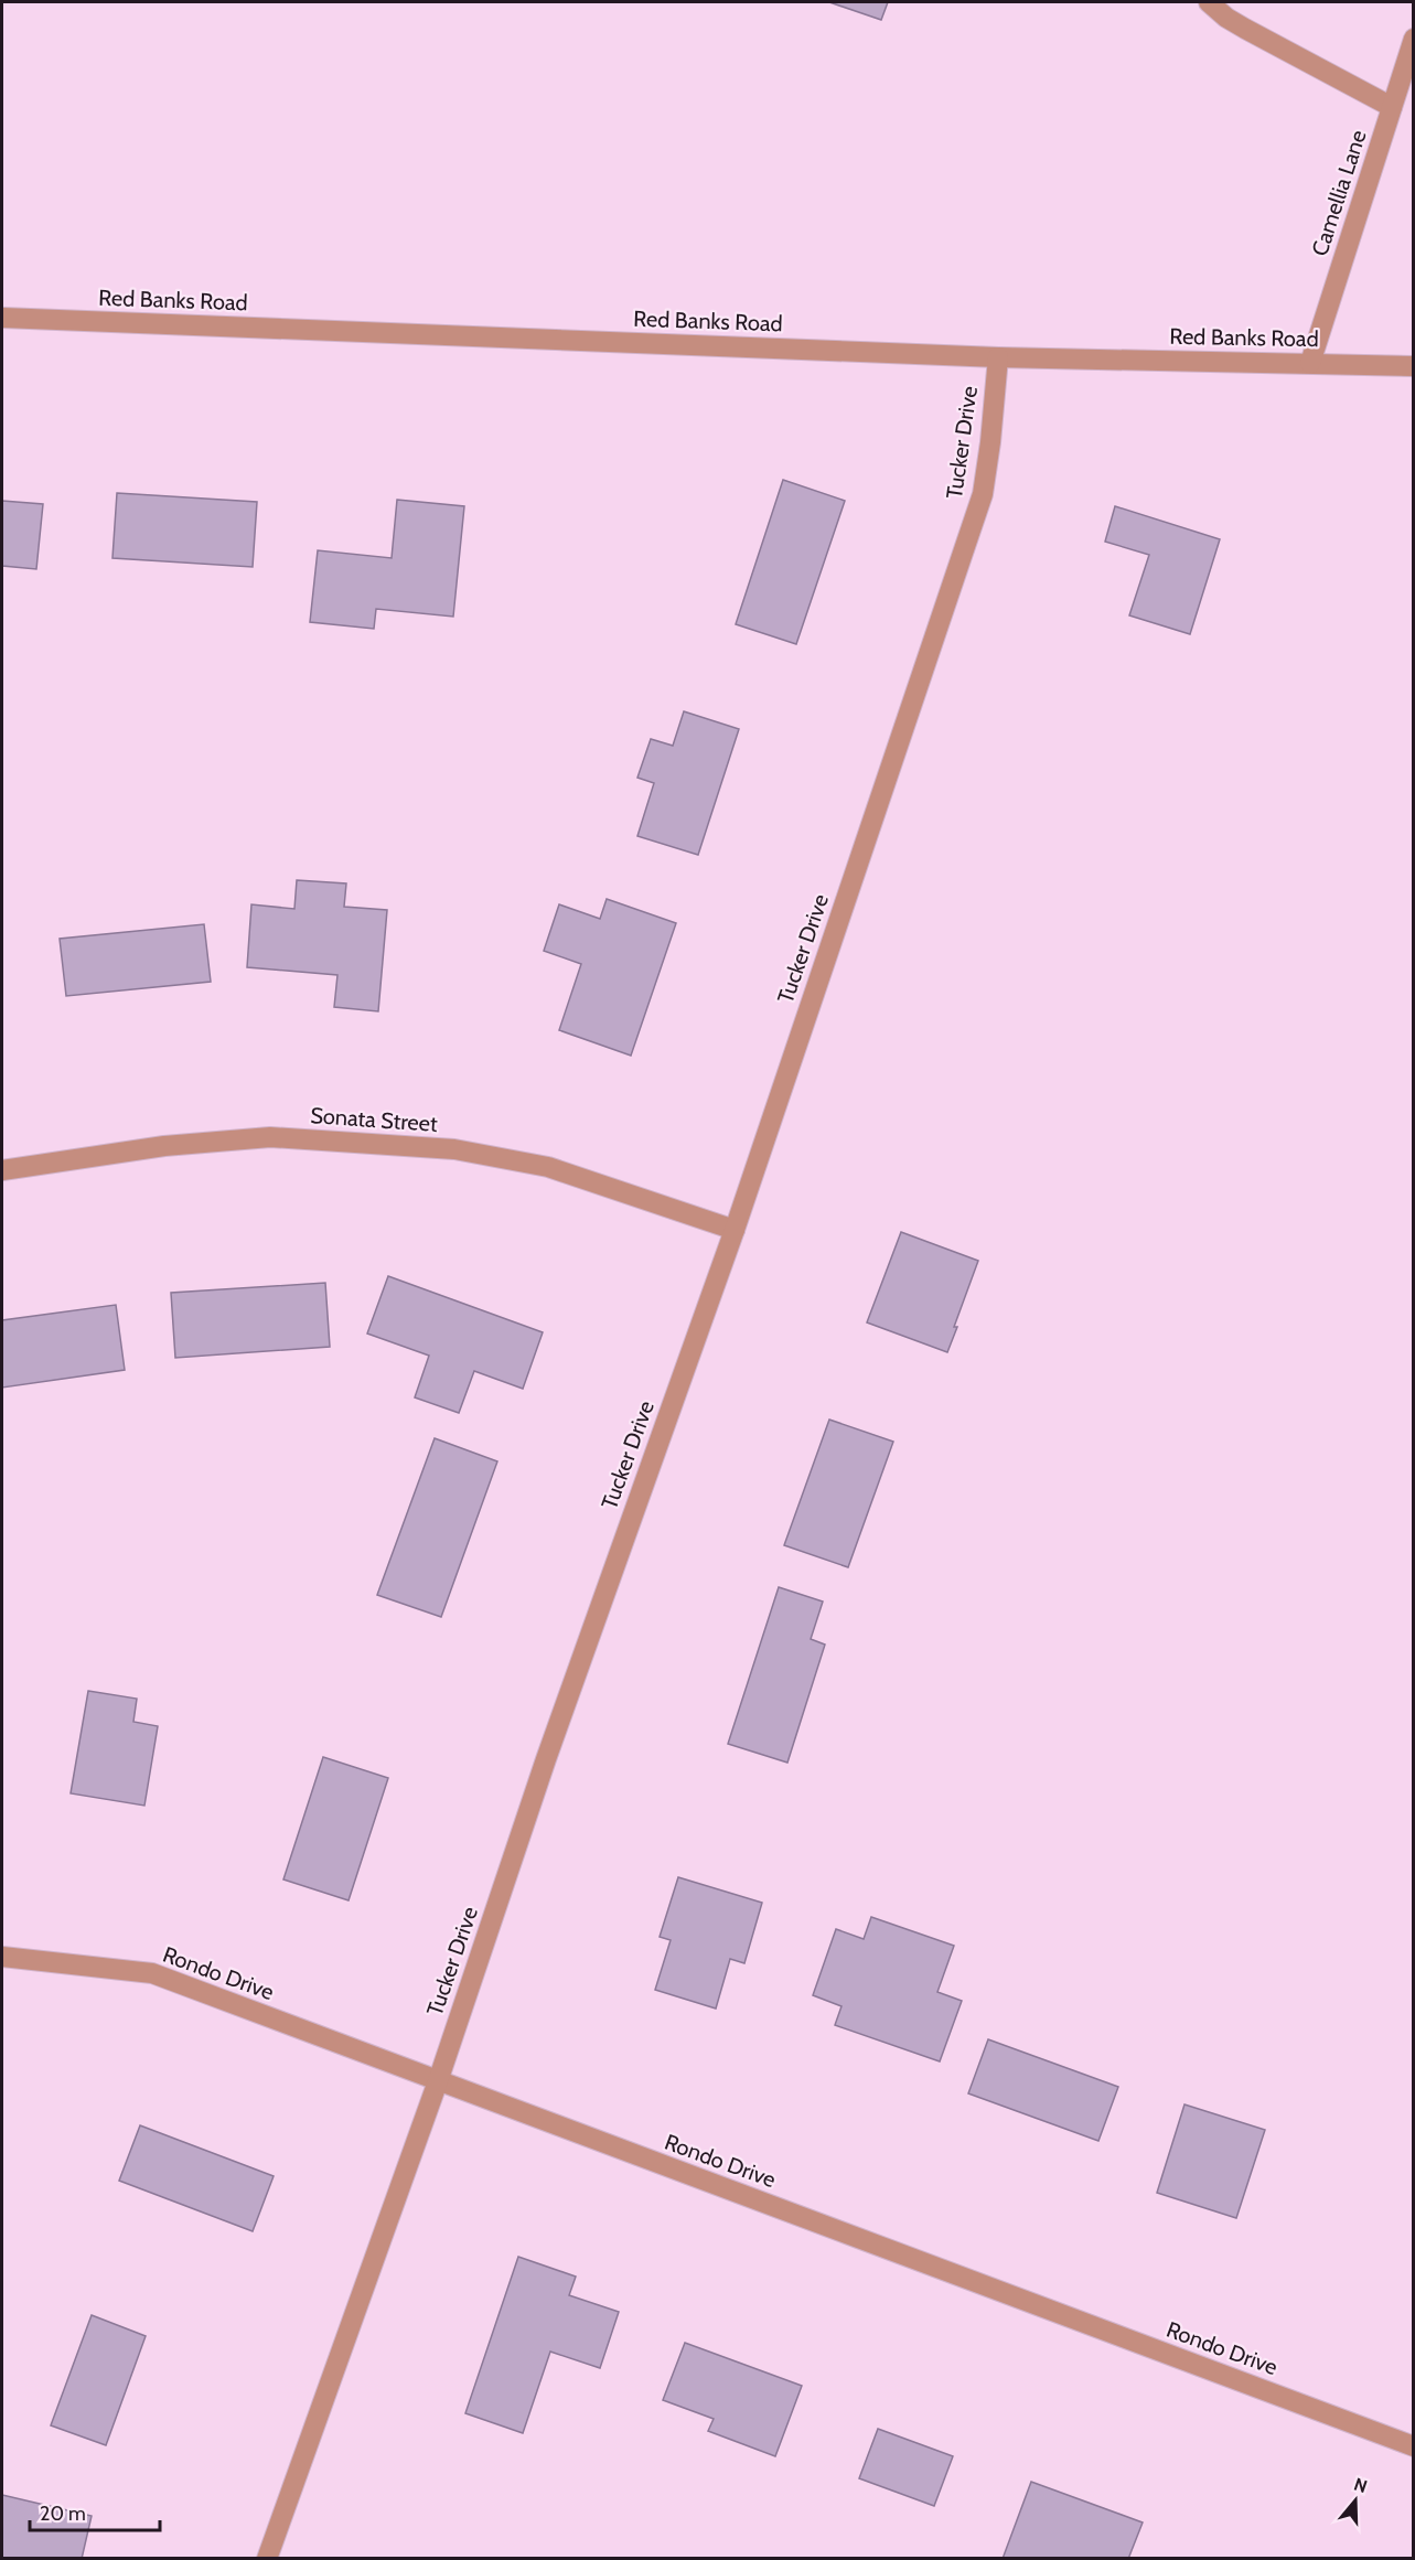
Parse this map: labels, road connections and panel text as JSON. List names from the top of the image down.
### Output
{
  "streets": {
    "street": [
      "Camellia Lane",
      "Red Banks Road",
      "Tucker Drive",
      "Sonata Street",
      "Rondo Drive"
    ]
  },
  "crossings": [
    ["Camellia Lane", "Red Banks Road"],
    ["Red Banks Road", "Tucker Drive"],
    ["Tucker Drive", "Sonata Street"],
    ["Tucker Drive", "Rondo Drive"]
  ],
  "scale_bar": "20 m",
  "north": "top"
}
